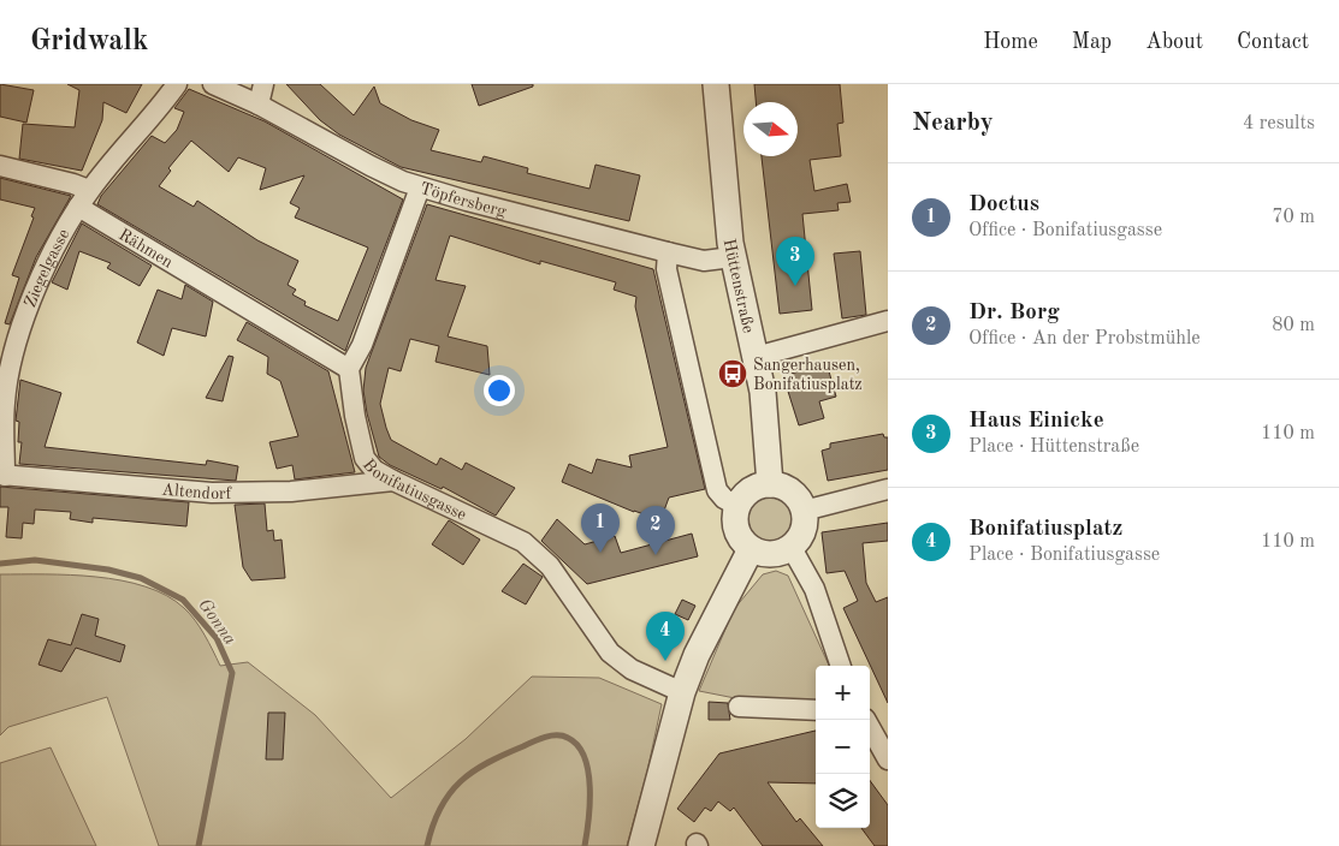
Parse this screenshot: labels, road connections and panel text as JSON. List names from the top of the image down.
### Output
{
  "streets": {
    "street": [
      "Töpfersberg",
      "Rähmen",
      "Ziegelgasse",
      "Hüttenstraße",
      "Bonifatiusgasse",
      "Altendorf"
    ]
  },
  "crossings": [
    ["Töpfersberg", "Hüttenstraße"],
    ["Rähmen", "Ziegelgasse"],
    ["Rähmen", "Bonifatiusgasse"],
    ["Ziegelgasse", "Altendorf"],
    ["Bonifatiusgasse", "Altendorf"]
  ],
  "water": ["Gonna"],
  "places": {
    "bus stop": ["Sangerhausen, Bonifatiusplatz"]
  },
  "north": "right",
  "page": {
    "header": "Gridwalk",
    "nav": [
      "Home",
      "Map",
      "About",
      "Contact"
    ],
    "heading": ["Nearby", "4 results"],
    "list": [
      {
        "mark": "1",
        "name": "Doctus",
        "note": "Office · Bonifatiusgasse",
        "value": "70 m"
      },
      {
        "mark": "2",
        "name": "Dr. Borg",
        "note": "Office · An der Probstmühle",
        "value": "80 m"
      },
      {
        "mark": "3",
        "name": "Haus Einicke",
        "note": "Place · Hüttenstraße",
        "value": "110 m"
      },
      {
        "mark": "4",
        "name": "Bonifatiusplatz",
        "note": "Place · Bonifatiusgasse",
        "value": "110 m"
      }
    ],
    "pins": [
      "3",
      "1",
      "2",
      "4"
    ],
    "map_buttons": ["+", "−"]
  }
}
